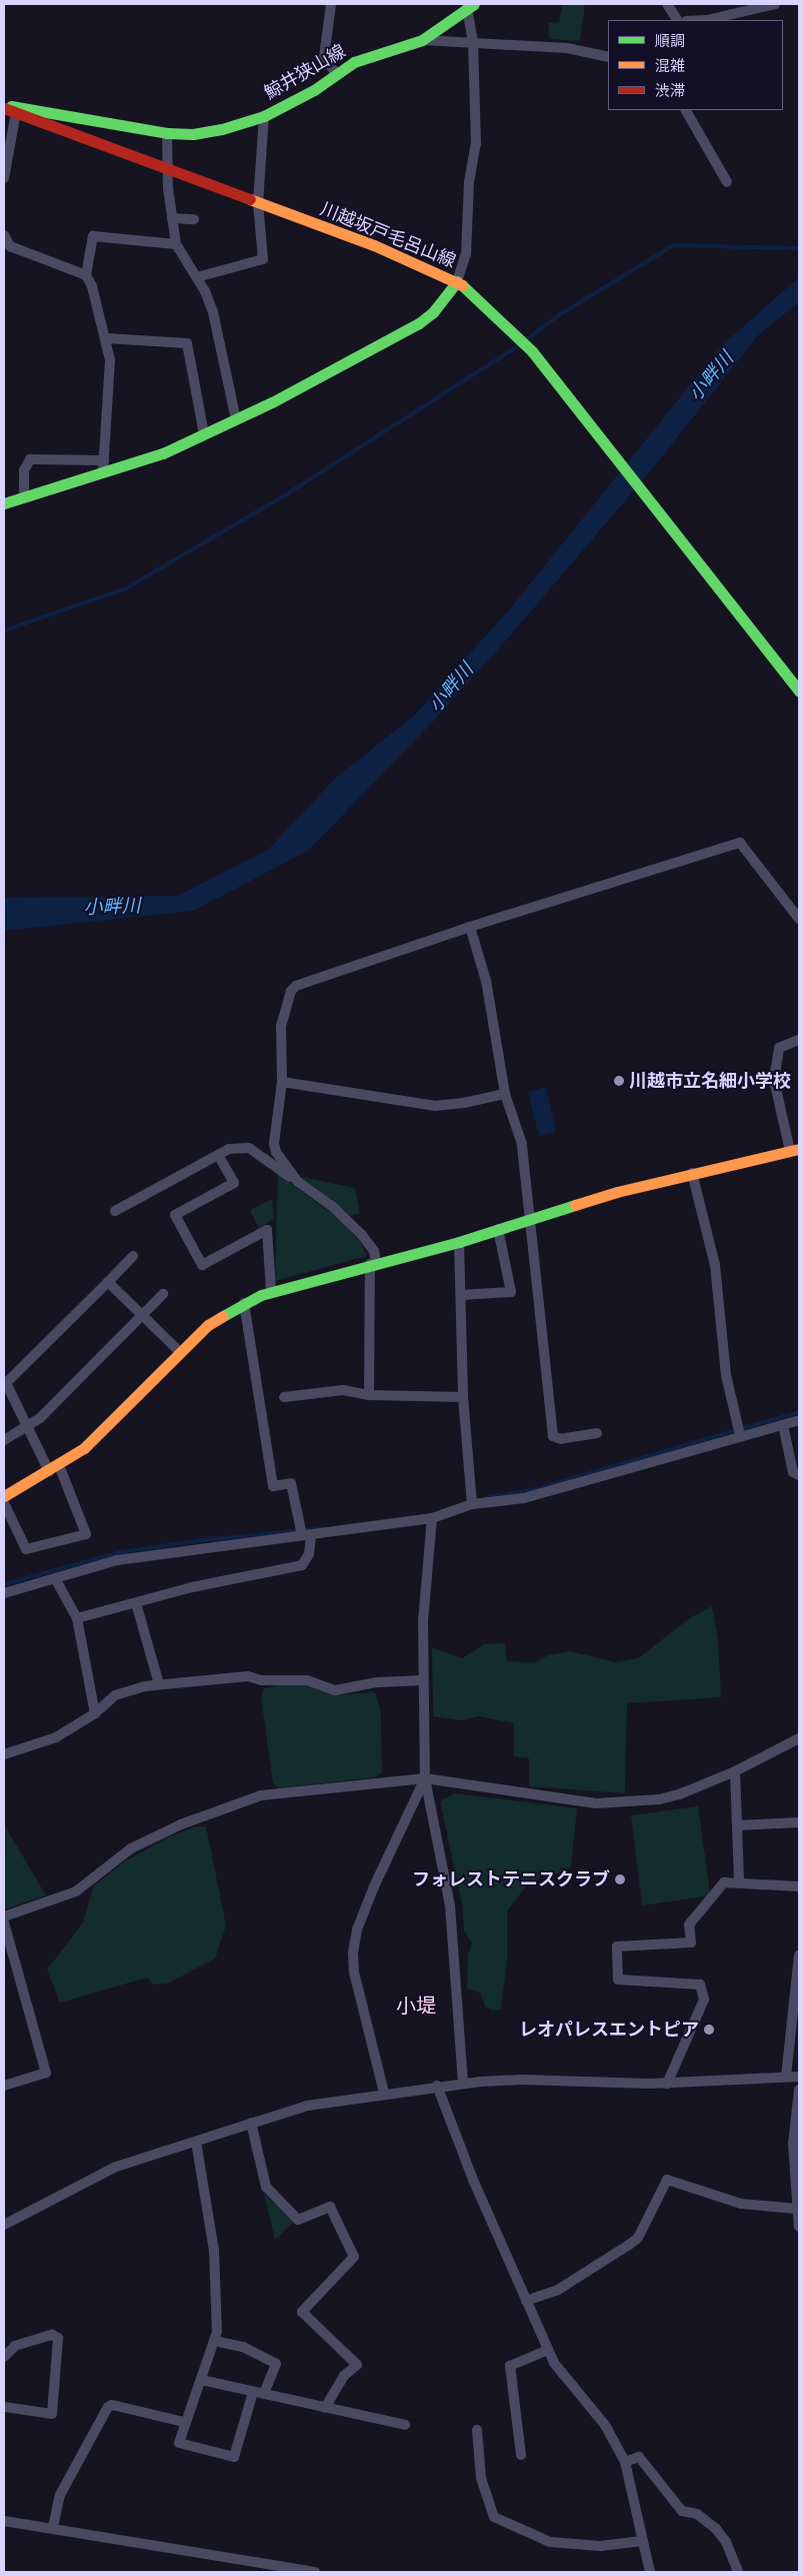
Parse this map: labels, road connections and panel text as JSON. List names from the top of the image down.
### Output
{
  "streets": {
    "main road": ["鯨井狭山線", "川越坂戸毛呂山線"]
  },
  "crossings": [
    ["鯨井狭山線", "川越坂戸毛呂山線"]
  ],
  "districts": ["小堤"],
  "water": ["小畔川"],
  "places": ["川越市立名細小学校", "フォレストテニスクラブ", "レオパレスエントピア"],
  "legend": ["順調", "混雑", "渋滞"]
}
